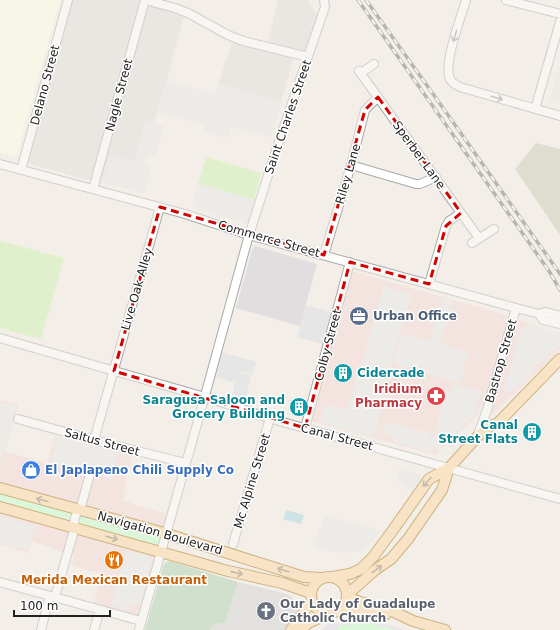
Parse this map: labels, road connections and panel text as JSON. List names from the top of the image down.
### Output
{
  "streets": {
    "main road": ["Navigation Boulevard"],
    "street": [
      "Delano Street",
      "Nagle Street",
      "Saint Charles Street",
      "Sperber Lane",
      "Riley Lane",
      "Commerce Street",
      "Live Oak Alley",
      "Colby Street",
      "Bastrop Street",
      "Canal Street",
      "Saltus Street",
      "Mc Alpine Street"
    ]
  },
  "crossings": [
    ["Delano Street", "Commerce Street"],
    ["Nagle Street", "Commerce Street"],
    ["Saint Charles Street", "Commerce Street"],
    ["Saint Charles Street", "Canal Street"],
    ["Saint Charles Street", "Saltus Street"],
    ["Saint Charles Street", "Navigation Boulevard"],
    ["Sperber Lane", "Riley Lane"],
    ["Riley Lane", "Commerce Street"],
    ["Commerce Street", "Live Oak Alley"],
    ["Commerce Street", "Colby Street"],
    ["Commerce Street", "Bastrop Street"],
    ["Live Oak Alley", "Canal Street"],
    ["Live Oak Alley", "Saltus Street"],
    ["Colby Street", "Canal Street"],
    ["Canal Street", "Mc Alpine Street"]
  ],
  "places": {
    "office": ["Urban Office"],
    "building": ["Cidercade", "Saragusa Saloon and Grocery Building", "Canal Street Flats"],
    "pharmacy": ["Iridium Pharmacy"],
    "shop": ["El Japlapeno Chili Supply Co"],
    "restaurant": ["Merida Mexican Restaurant"],
    "church": ["Our Lady of Guadalupe Catholic Church"]
  },
  "scale_bar": "100 m"
}
